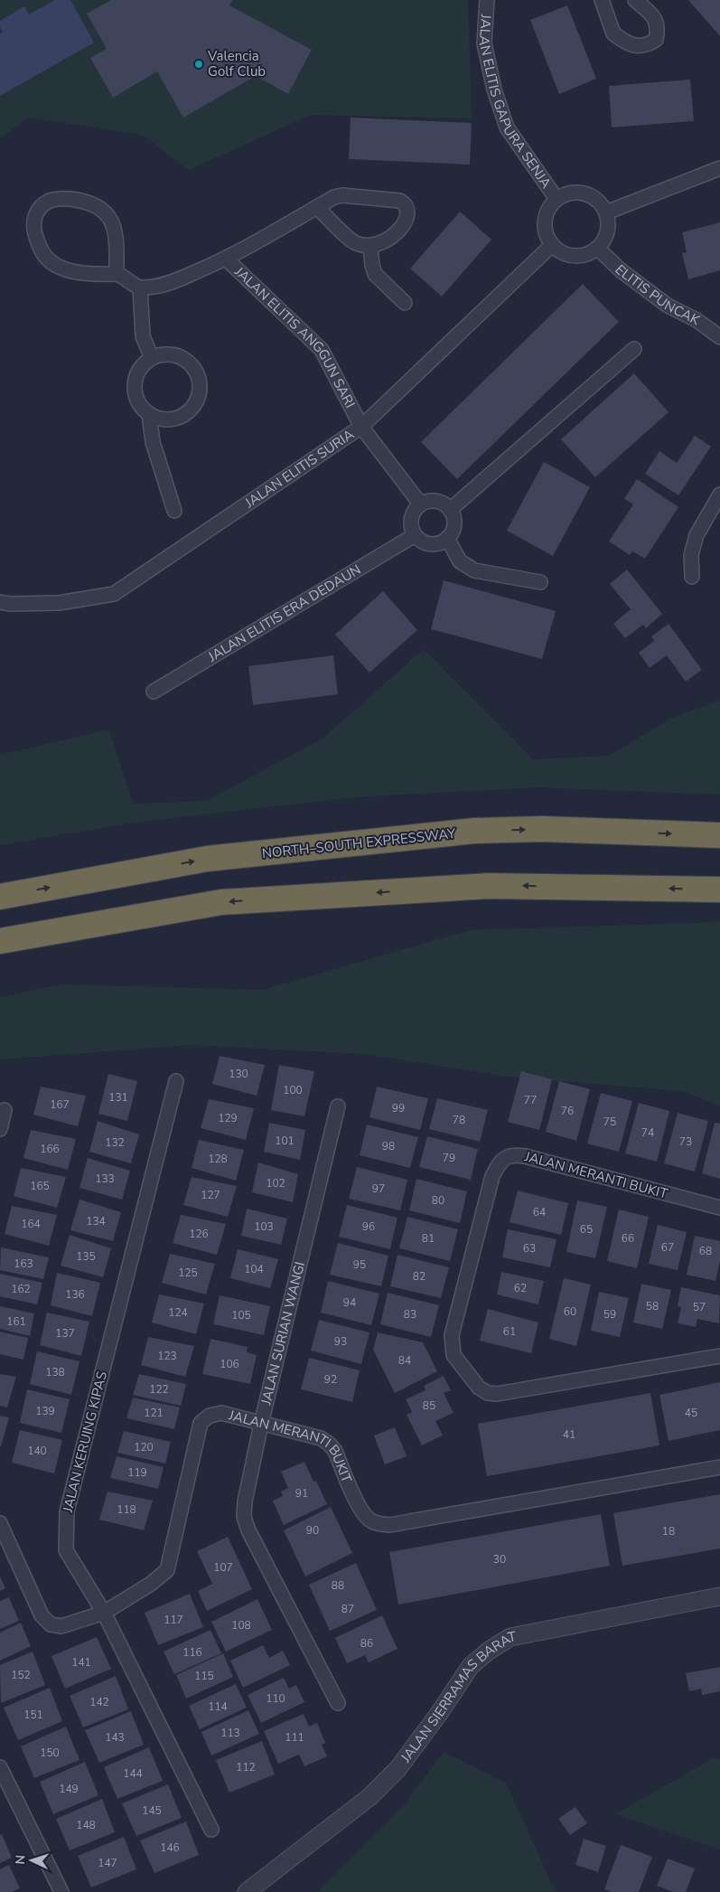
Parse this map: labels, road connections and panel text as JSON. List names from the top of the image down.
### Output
{
  "streets": {
    "highway": ["NORTH–SOUTH EXPRESSWAY"],
    "street": [
      "JALAN ELITIS GAPURA SENJA",
      "ELITIS PUNCAK",
      "JALAN ELITIS ANGGUN SARI",
      "JALAN ELITIS SURIA",
      "JALAN ELITIS ERA DEDAUN",
      "JALAN MERANTI BUKIT",
      "JALAN SURIAN WANGI",
      "JALAN KERUING KIPAS",
      "JALAN SIERRAMAS BARAT"
    ]
  },
  "crossings": [
    ["JALAN ELITIS GAPURA SENJA", "ELITIS PUNCAK"],
    ["JALAN ELITIS GAPURA SENJA", "JALAN ELITIS SURIA"],
    ["ELITIS PUNCAK", "JALAN ELITIS SURIA"],
    ["JALAN ELITIS ANGGUN SARI", "JALAN ELITIS SURIA"],
    ["JALAN ELITIS ANGGUN SARI", "JALAN ELITIS ERA DEDAUN"],
    ["JALAN MERANTI BUKIT", "JALAN SURIAN WANGI"],
    ["JALAN MERANTI BUKIT", "JALAN KERUING KIPAS"]
  ],
  "places": ["Valencia Golf Club"],
  "house_numbers": [
    "130",
    "100",
    "131",
    "77",
    "167",
    "99",
    "76",
    "129",
    "78",
    "75",
    "74",
    "101",
    "73",
    "132",
    "98",
    "166",
    "79",
    "128",
    "133",
    "102",
    "165",
    "97",
    "127",
    "80",
    "64",
    "134",
    "164",
    "103",
    "96",
    "65",
    "126",
    "81",
    "66",
    "67",
    "63",
    "68",
    "135",
    "163",
    "95",
    "104",
    "125",
    "82",
    "62",
    "162",
    "136",
    "94",
    "58",
    "57",
    "60",
    "124",
    "83",
    "59",
    "105",
    "161",
    "61",
    "137",
    "93",
    "123",
    "84",
    "106",
    "138",
    "92",
    "122",
    "85",
    "139",
    "121",
    "45",
    "41",
    "120",
    "140",
    "119",
    "91",
    "118",
    "90",
    "18",
    "30",
    "107",
    "88",
    "87",
    "117",
    "108",
    "86",
    "116",
    "141",
    "152",
    "115",
    "110",
    "142",
    "114",
    "151",
    "113",
    "143",
    "111",
    "150",
    "112",
    "144",
    "149",
    "145",
    "148",
    "146",
    "147"
  ],
  "north": "left"
}
